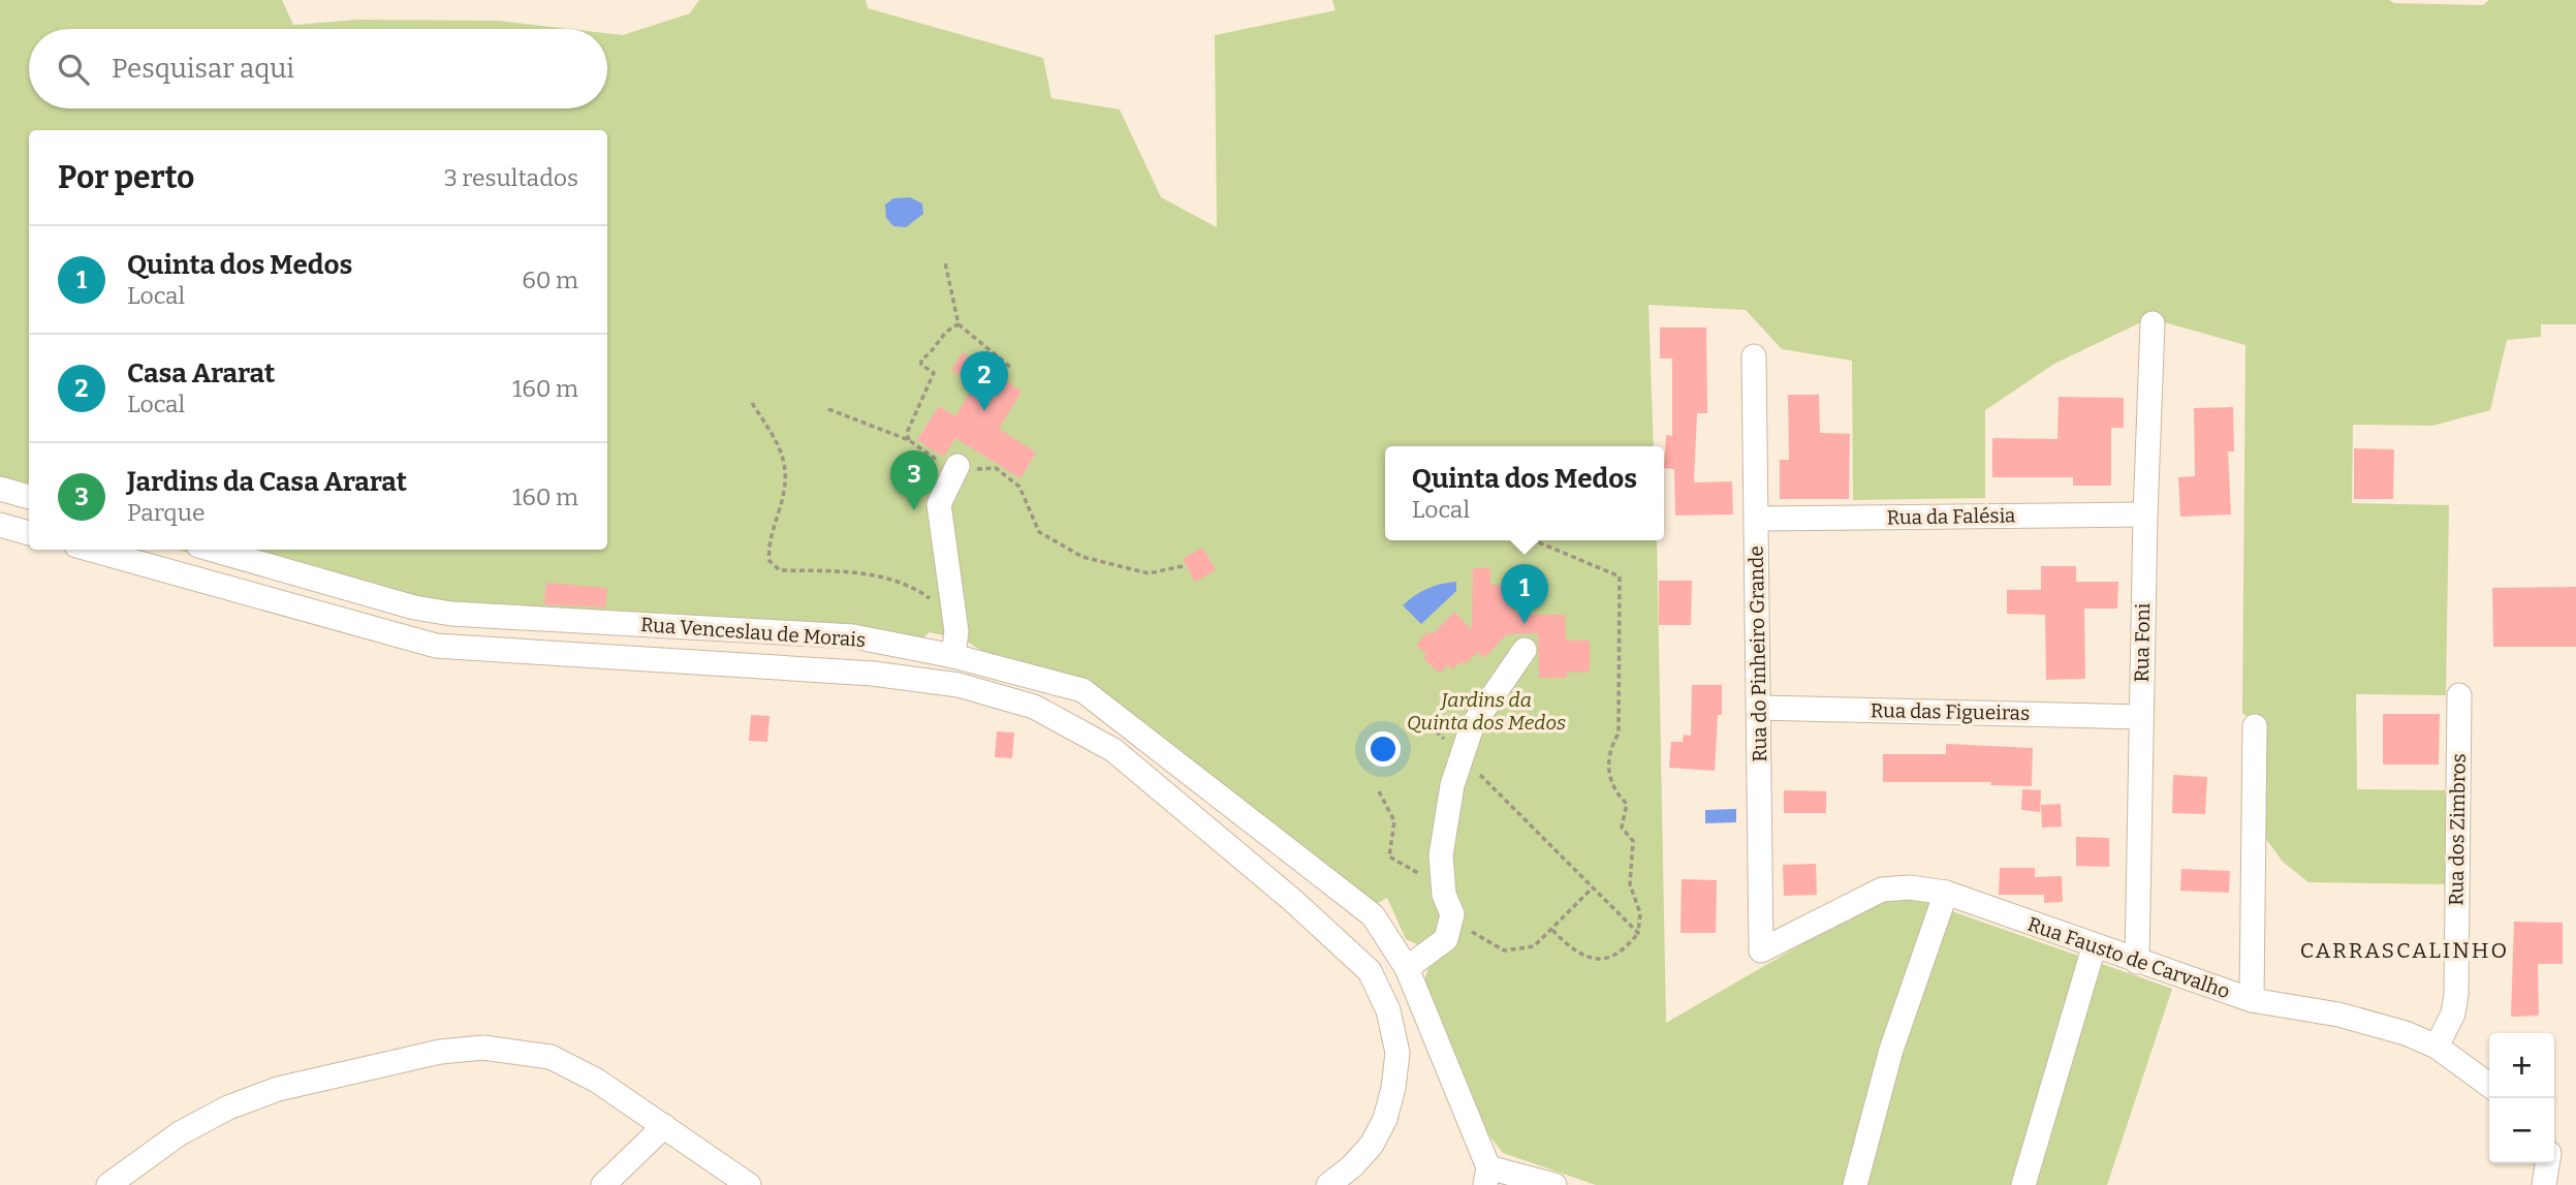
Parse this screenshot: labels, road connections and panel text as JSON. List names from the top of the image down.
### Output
{
  "streets": {
    "street": [
      "Rua da Falésia",
      "Rua Venceslau de Morais",
      "Rua Foni",
      "Rua do Pinheiro Grande",
      "Rua das Figueiras",
      "Rua dos Zimbros",
      "Rua Fausto de Carvalho"
    ]
  },
  "crossings": [
    ["Rua da Falésia", "Rua Foni"],
    ["Rua da Falésia", "Rua do Pinheiro Grande"],
    ["Rua Foni", "Rua das Figueiras"],
    ["Rua Foni", "Rua Fausto de Carvalho"],
    ["Rua do Pinheiro Grande", "Rua das Figueiras"],
    ["Rua do Pinheiro Grande", "Rua Fausto de Carvalho"],
    ["Rua dos Zimbros", "Rua Fausto de Carvalho"]
  ],
  "districts": ["CARRASCALINHO"],
  "parks": ["Jardins da Quinta dos Medos"],
  "page": {
    "search": "Pesquisar aqui",
    "heading": ["Por perto", "3 resultados"],
    "list": [
      {
        "mark": "1",
        "name": "Quinta dos Medos",
        "note": "Local",
        "value": "60 m"
      },
      {
        "mark": "2",
        "name": "Casa Ararat",
        "note": "Local",
        "value": "160 m"
      },
      {
        "mark": "3",
        "name": "Jardins da Casa Ararat",
        "note": "Parque",
        "value": "160 m"
      }
    ],
    "pins": ["2", "3", "1"],
    "popup": ["Quinta dos Medos", "Local"],
    "map_buttons": ["+", "−"]
  }
}
